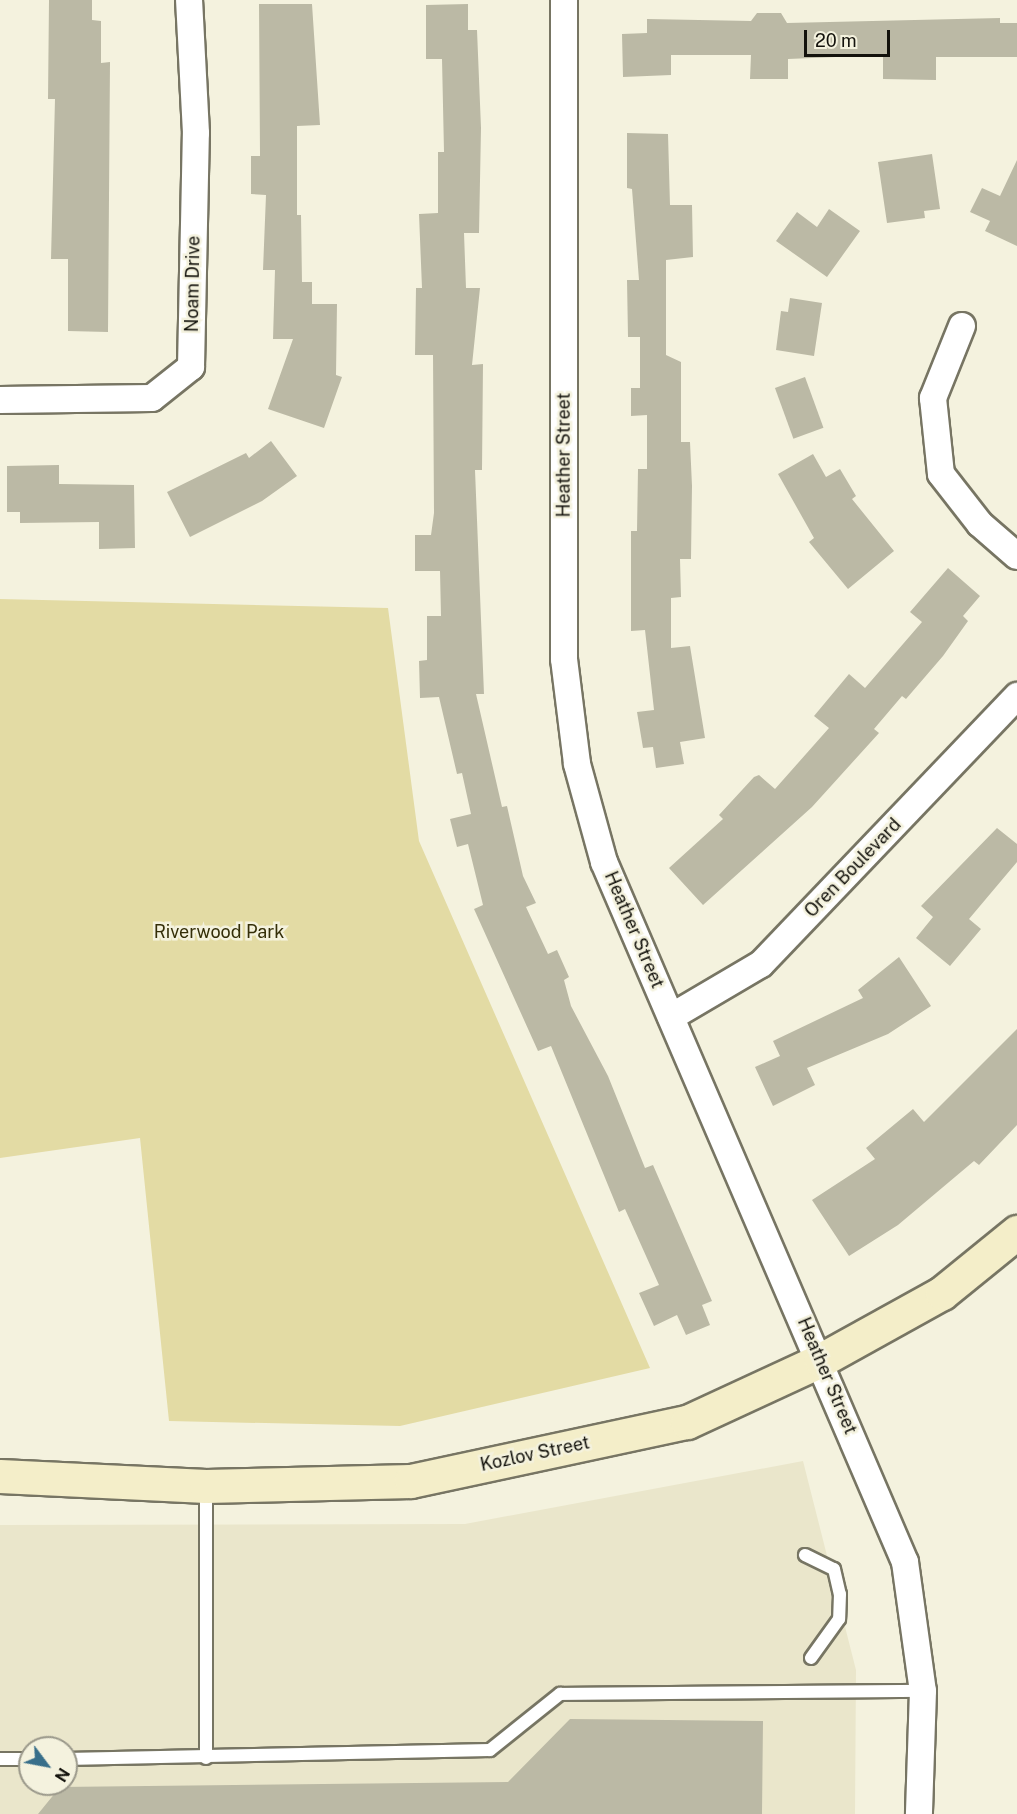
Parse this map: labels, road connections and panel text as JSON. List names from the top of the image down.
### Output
{
  "streets": {
    "street": [
      "Noam Drive",
      "Heather Street",
      "Oren Boulevard",
      "Kozlov Street"
    ]
  },
  "crossings": [
    ["Heather Street", "Oren Boulevard"],
    ["Heather Street", "Kozlov Street"]
  ],
  "parks": ["Riverwood Park"],
  "scale_bar": "20 m",
  "north": "bottom right"
}
